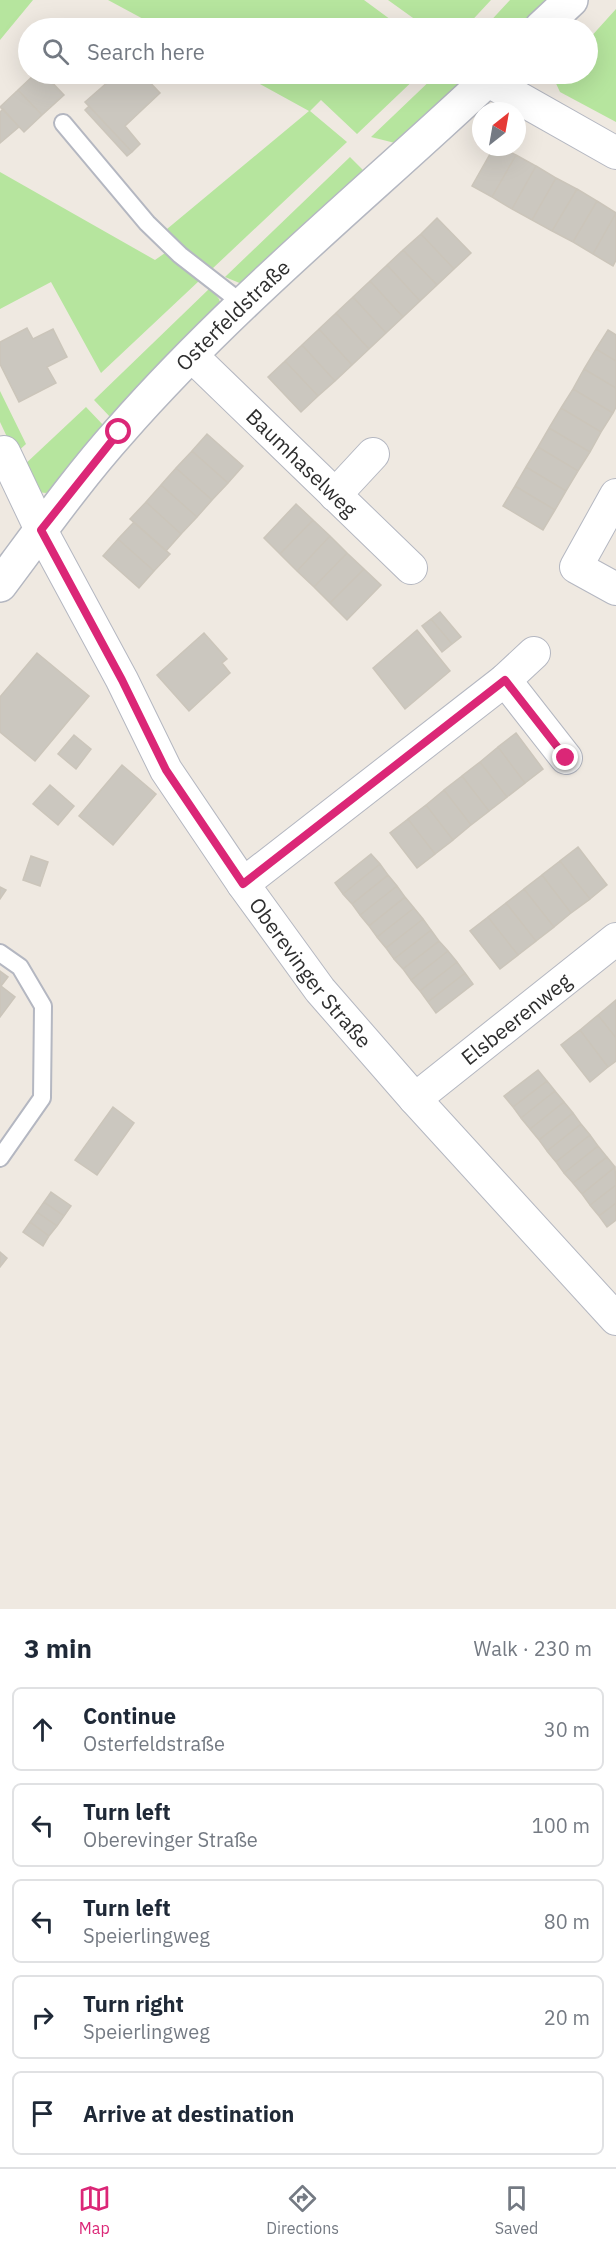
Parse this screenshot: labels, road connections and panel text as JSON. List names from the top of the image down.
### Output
{
  "streets": {
    "street": [
      "Osterfeldstraße",
      "Baumhaselweg",
      "Oberevinger Straße",
      "Elsbeerenweg"
    ]
  },
  "crossings": [
    ["Osterfeldstraße", "Baumhaselweg"],
    ["Osterfeldstraße", "Oberevinger Straße"],
    ["Oberevinger Straße", "Elsbeerenweg"]
  ],
  "north": "top right",
  "page": {
    "search": "Search here",
    "heading": ["3 min", "Walk · 230 m"],
    "list": [
      ["Continue", "Osterfeldstraße", "30 m"],
      ["Turn left", "Oberevinger Straße", "100 m"],
      ["Turn left", "Speierlingweg", "80 m"],
      ["Turn right", "Speierlingweg", "20 m"],
      "Arrive at destination"
    ],
    "nav": ["Map", "Directions", "Saved"]
  }
}
